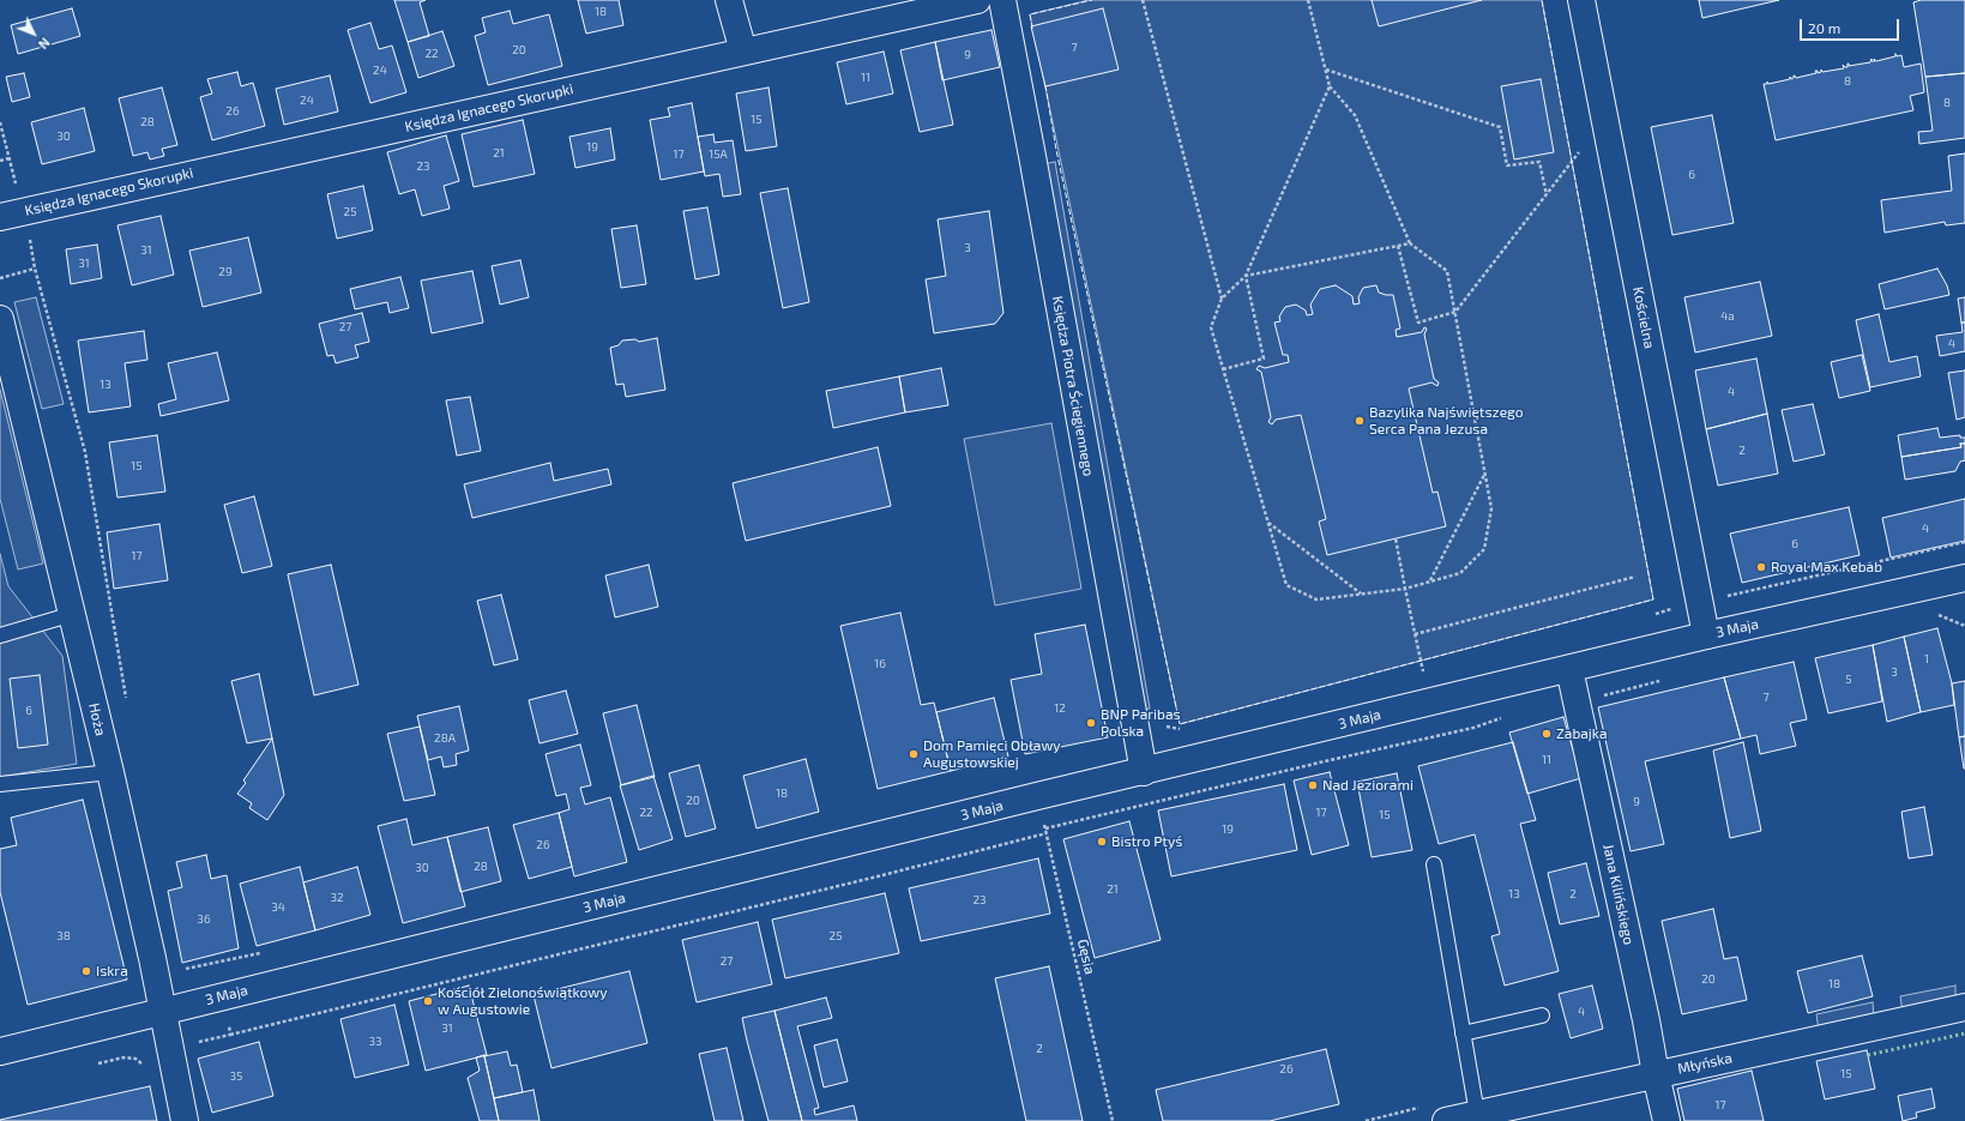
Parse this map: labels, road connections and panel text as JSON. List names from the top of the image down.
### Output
{
  "streets": {
    "street": [
      "Księdza Ignacego Skorupki",
      "Kościelna",
      "Księdza Piotra Ściegiennego",
      "3 Maja",
      "Hoża",
      "Jana Kilińskiego",
      "Młyńska"
    ],
    "path": ["Gęsia"]
  },
  "crossings": [
    ["Kościelna", "3 Maja"],
    ["Księdza Piotra Ściegiennego", "3 Maja"],
    ["3 Maja", "Hoża"],
    ["3 Maja", "Jana Kilińskiego"],
    ["3 Maja", "Gęsia"],
    ["Jana Kilińskiego", "Młyńska"]
  ],
  "places": [
    "Bazylika Najświętszego Serca Pana Jezusa",
    "Royal Max Kebab",
    "BNP Paribas Polska",
    "Zabajka",
    "Dom Pamięci Obławy Augustowskiej",
    "Nad Jeziorami",
    "Bistro Ptyś",
    "Iskra",
    "Kościół Zielonoświątkowy w Augustowie"
  ],
  "house_numbers": [
    "18",
    "7",
    "20",
    "22",
    "9",
    "24",
    "11",
    "8",
    "24",
    "8",
    "26",
    "15",
    "28",
    "30",
    "19",
    "21",
    "17",
    "15A",
    "23",
    "6",
    "25",
    "3",
    "31",
    "31",
    "29",
    "4a",
    "27",
    "4",
    "13",
    "4",
    "2",
    "15",
    "4",
    "6",
    "17",
    "1",
    "16",
    "3",
    "5",
    "7",
    "12",
    "6",
    "28A",
    "11",
    "18",
    "20",
    "9",
    "22",
    "17",
    "15",
    "19",
    "26",
    "28",
    "30",
    "21",
    "13",
    "2",
    "32",
    "23",
    "34",
    "36",
    "38",
    "25",
    "27",
    "20",
    "18",
    "4",
    "31",
    "33",
    "2",
    "26",
    "15",
    "35",
    "17"
  ],
  "scale_bar": "20 m",
  "north": "bottom right"
}
